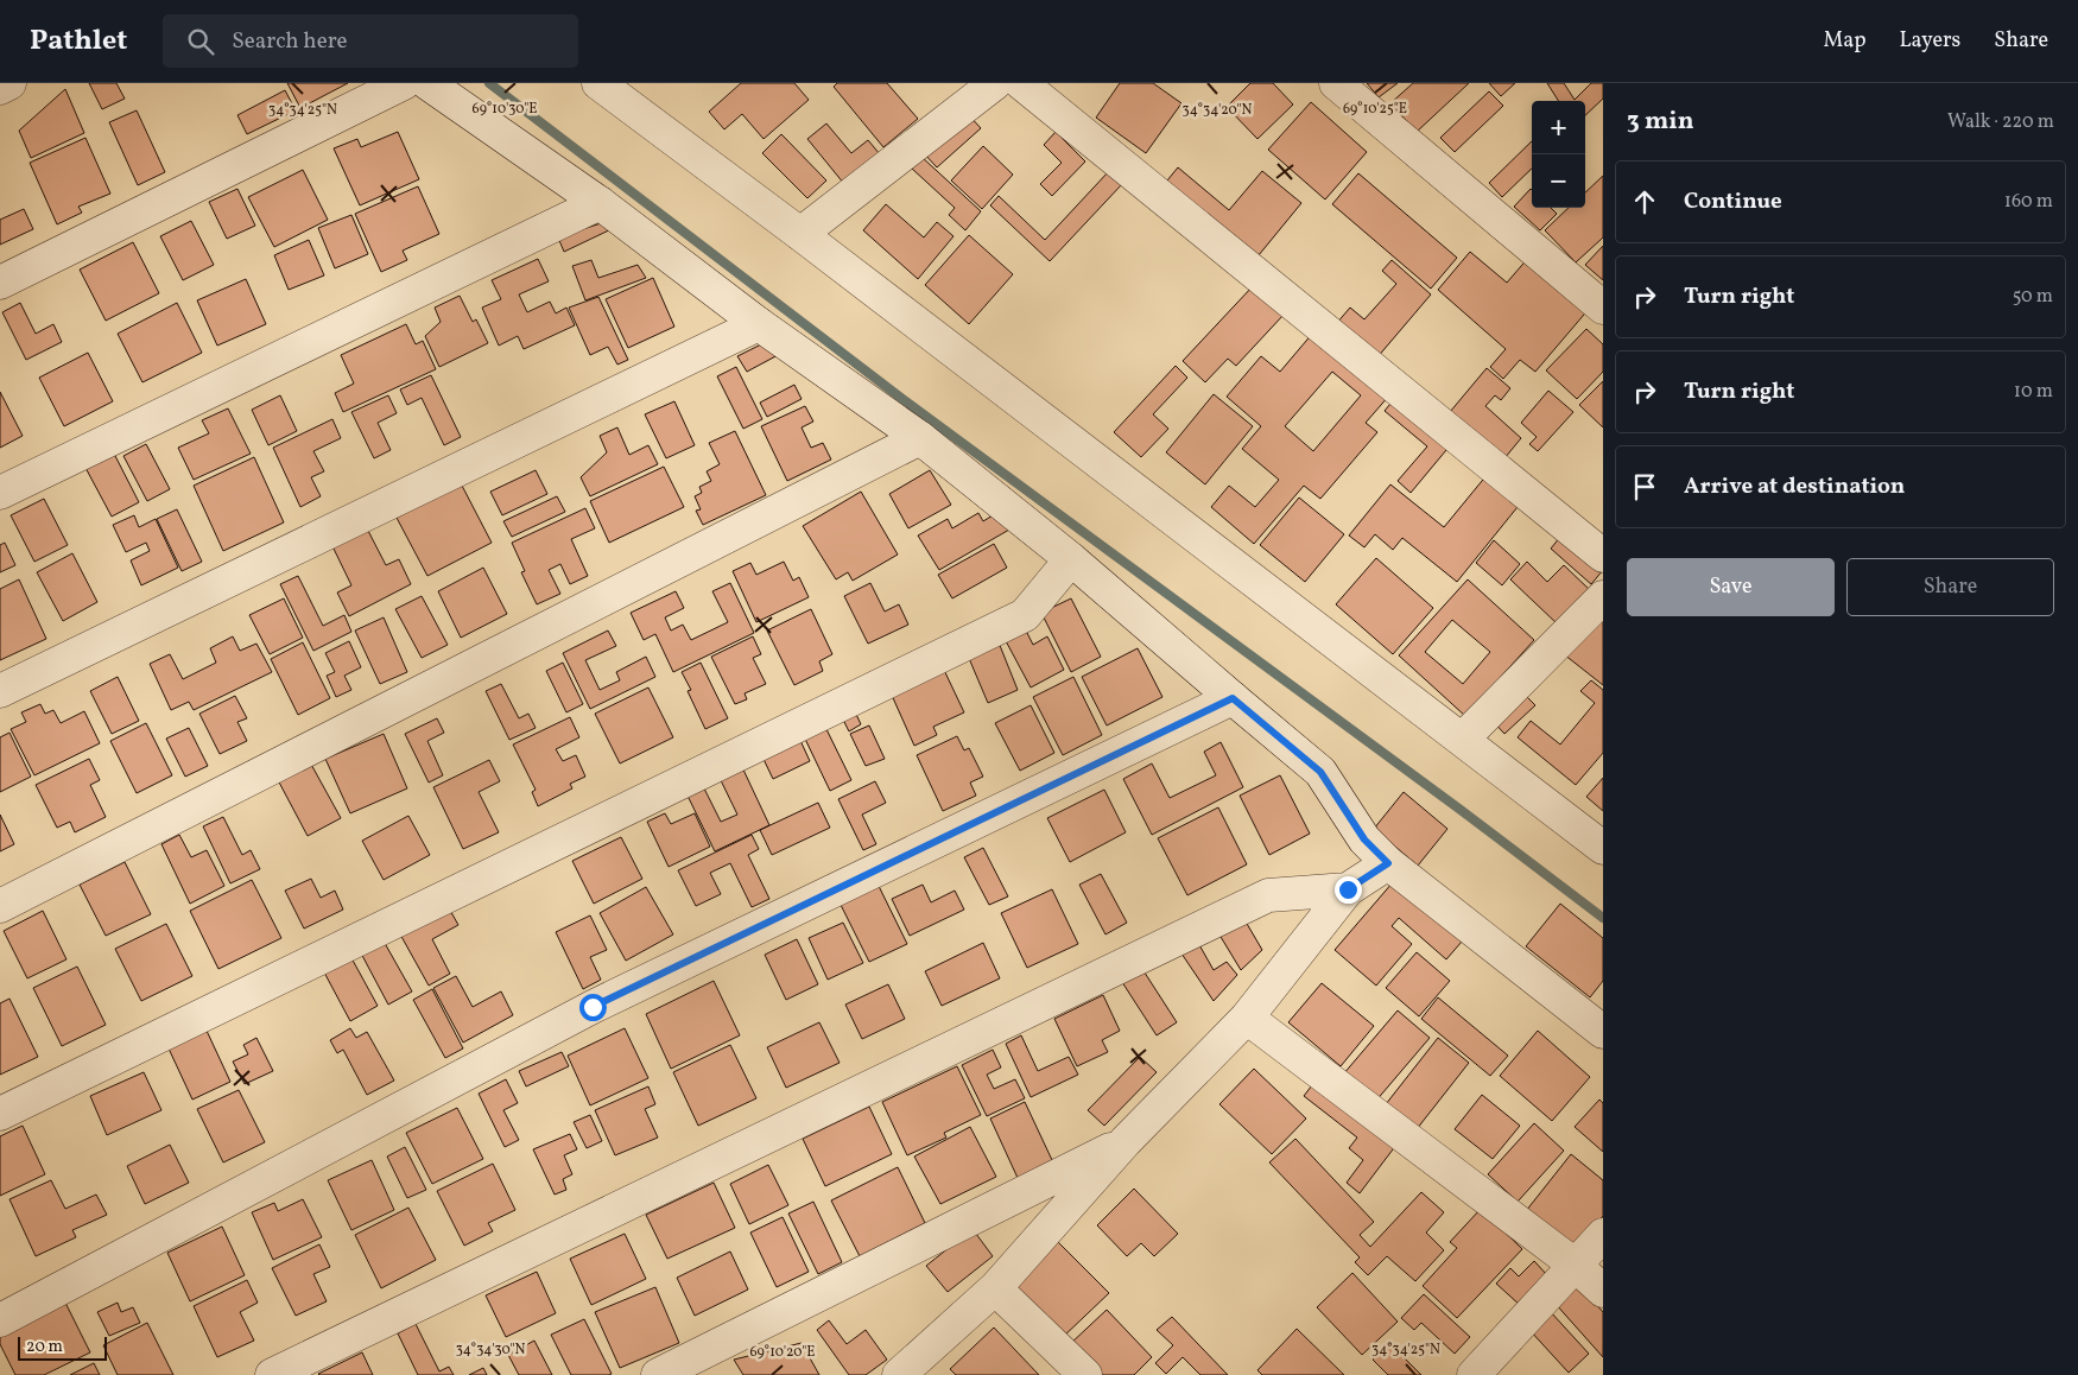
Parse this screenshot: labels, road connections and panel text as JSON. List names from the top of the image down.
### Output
{
  "scale_bar": "20 m",
  "page": {
    "header": "Pathlet",
    "search": "Search here",
    "nav": ["Map", "Layers", "Share"],
    "heading": ["3 min", "Walk · 220 m"],
    "map_buttons": ["+", "−"],
    "list": [
      ["Continue", "160 m"],
      ["Turn right", "50 m"],
      ["Turn right", "10 m"],
      "Arrive at destination"
    ],
    "buttons": ["Save", "Share"],
    "scale": "20 m"
  },
  "coordinates": [
    "69°10'30\"E",
    "69°10'25\"E",
    "34°34'25\"N",
    "34°34'20\"N",
    "34°34'30\"N",
    "69°10'20\"E"
  ]
}
